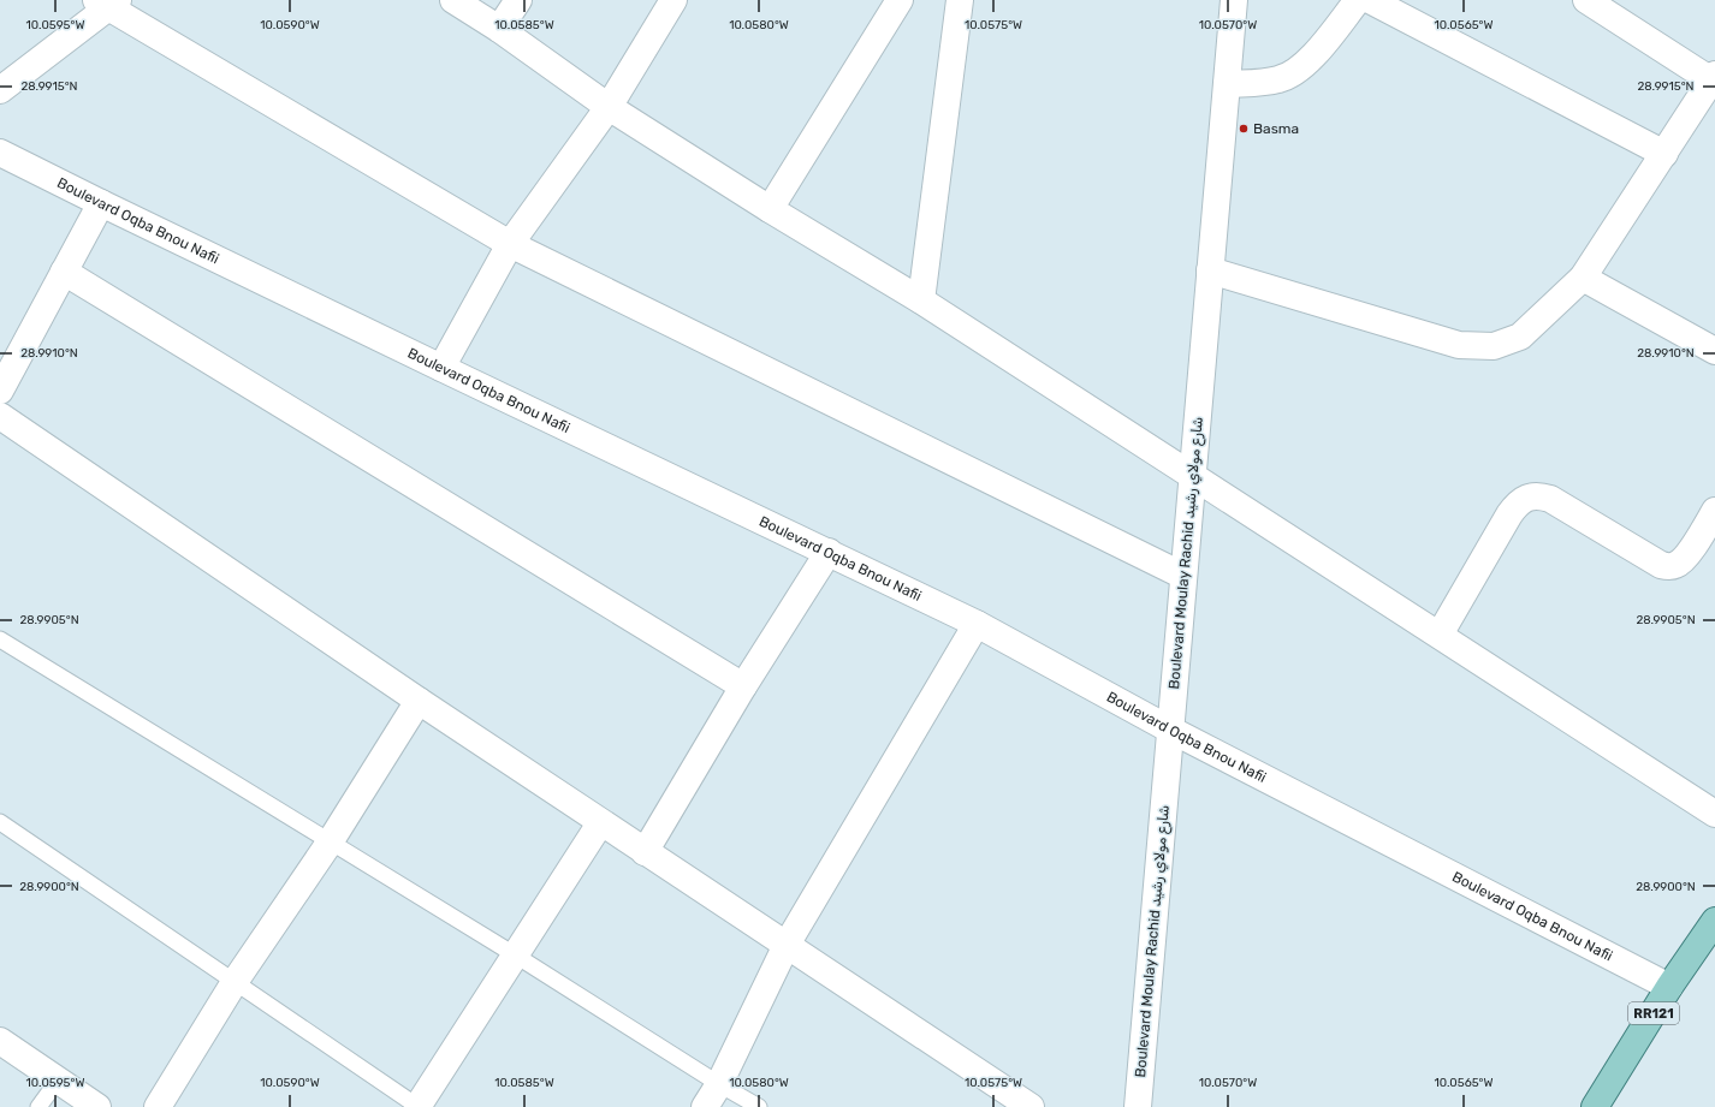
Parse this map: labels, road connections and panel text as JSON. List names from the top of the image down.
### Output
{
  "streets": {
    "main road": ["RR121"],
    "street": ["Boulevard Oqba Bnou Nafii", "Boulevard Moulay Rachid شارع مولاي رشيد"]
  },
  "crossings": [
    ["Boulevard Oqba Bnou Nafii", "Boulevard Moulay Rachid شارع مولاي رشيد"],
    ["Boulevard Oqba Bnou Nafii", "RR121"]
  ],
  "places": ["Basma"],
  "coordinates": [
    "10.0595°W",
    "10.0590°W",
    "10.0585°W",
    "10.0580°W",
    "10.0575°W",
    "10.0570°W",
    "10.0565°W",
    "28.9915°N",
    "28.9910°N",
    "28.9905°N",
    "28.9900°N"
  ]
}
